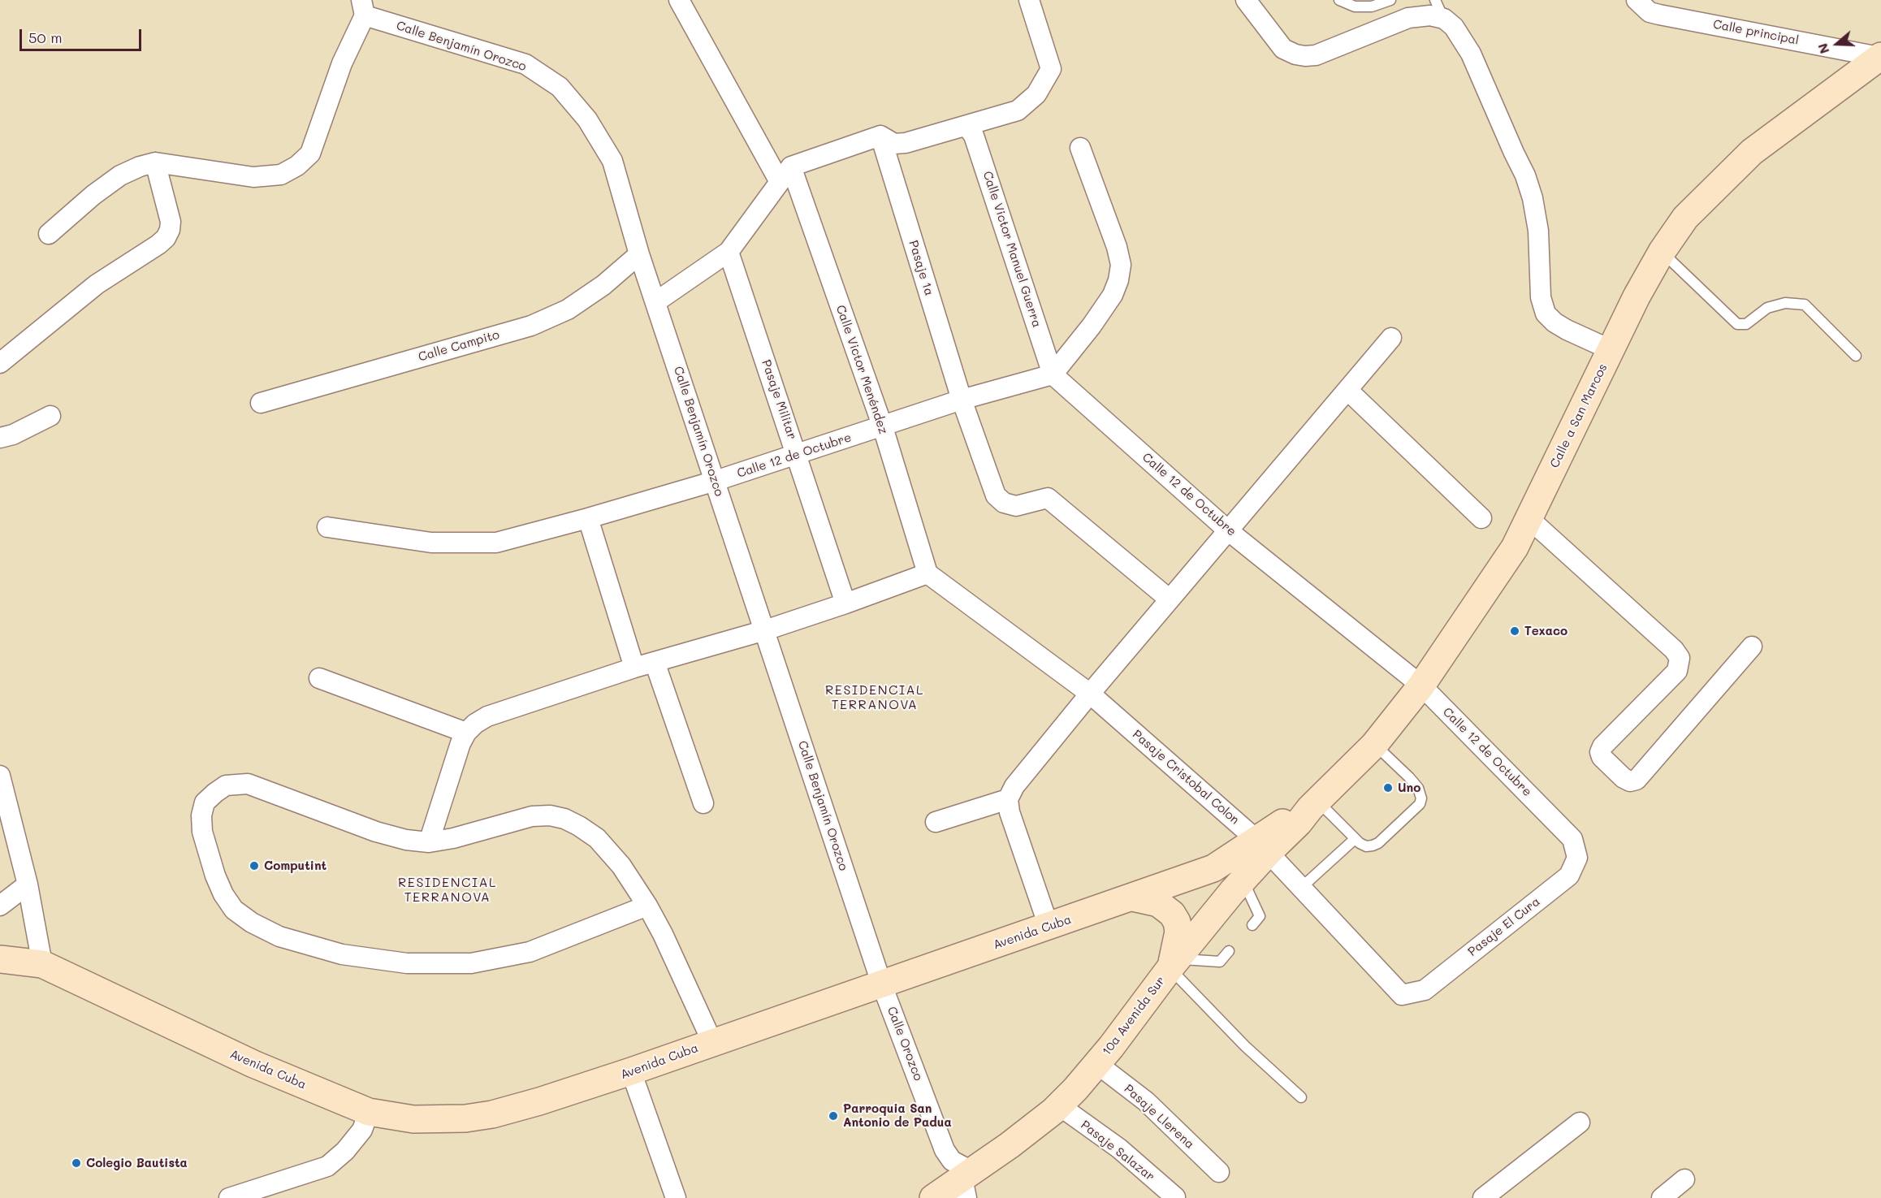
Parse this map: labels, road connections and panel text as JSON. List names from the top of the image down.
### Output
{
  "streets": {
    "main road": ["Calle a San Marcos", "Avenida Cuba", "10a Avenida Sur"],
    "street": [
      "Calle principal",
      "Calle Benjamín Orozco",
      "Calle Victor Manuel Guerra",
      "Pasaje 1a",
      "Calle Campito",
      "Calle Victor Menéndez",
      "Pasaje Militar",
      "Calle 12 de Octubre",
      "Pasaje Cristobal Colon",
      "Pasaje El Cura",
      "Calle Orozco",
      "Pasaje Llerena",
      "Pasaje Salazar"
    ]
  },
  "crossings": [
    ["Calle principal", "Calle a San Marcos"],
    ["Calle Benjamín Orozco", "Calle Campito"],
    ["Calle Benjamín Orozco", "Calle 12 de Octubre"],
    ["Calle Benjamín Orozco", "Avenida Cuba"],
    ["Calle Benjamín Orozco", "Calle Orozco"],
    ["Calle Victor Manuel Guerra", "Calle 12 de Octubre"],
    ["Pasaje 1a", "Calle 12 de Octubre"],
    ["Calle Victor Menéndez", "Calle 12 de Octubre"],
    ["Calle Victor Menéndez", "Pasaje Cristobal Colon"],
    ["Pasaje Militar", "Calle 12 de Octubre"],
    ["Calle a San Marcos", "Calle 12 de Octubre"],
    ["Calle a San Marcos", "Avenida Cuba"],
    ["Calle 12 de Octubre", "Pasaje El Cura"],
    ["Pasaje Cristobal Colon", "Pasaje El Cura"],
    ["Pasaje Cristobal Colon", "Avenida Cuba"],
    ["Pasaje Cristobal Colon", "10a Avenida Sur"],
    ["Avenida Cuba", "10a Avenida Sur"],
    ["Avenida Cuba", "Calle Orozco"],
    ["10a Avenida Sur", "Calle Orozco"],
    ["10a Avenida Sur", "Pasaje Llerena"],
    ["10a Avenida Sur", "Pasaje Salazar"]
  ],
  "districts": ["RESIDENCIAL TERRANOVA", "RESIDENCIAL TERRANOVA"],
  "places": [
    "Texaco",
    "Uno",
    "Computint",
    "Parroquia San Antonio de Padua",
    "Colegio Bautista"
  ],
  "scale_bar": "50 m",
  "north": "left"
}
